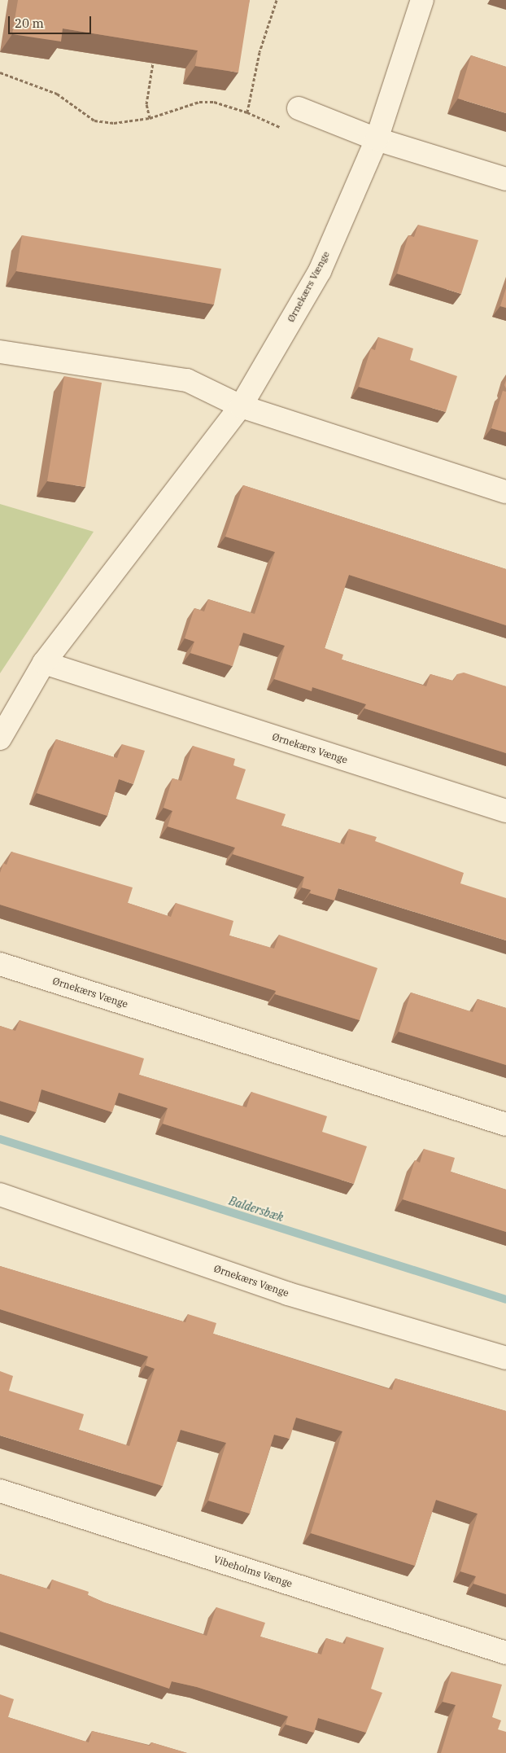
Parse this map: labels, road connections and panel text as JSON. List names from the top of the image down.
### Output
{
  "streets": {
    "street": ["Ørnekærs Vænge", "Vibeholms Vænge"]
  },
  "water": ["Baldersbæk"],
  "scale_bar": "20 m"
}
